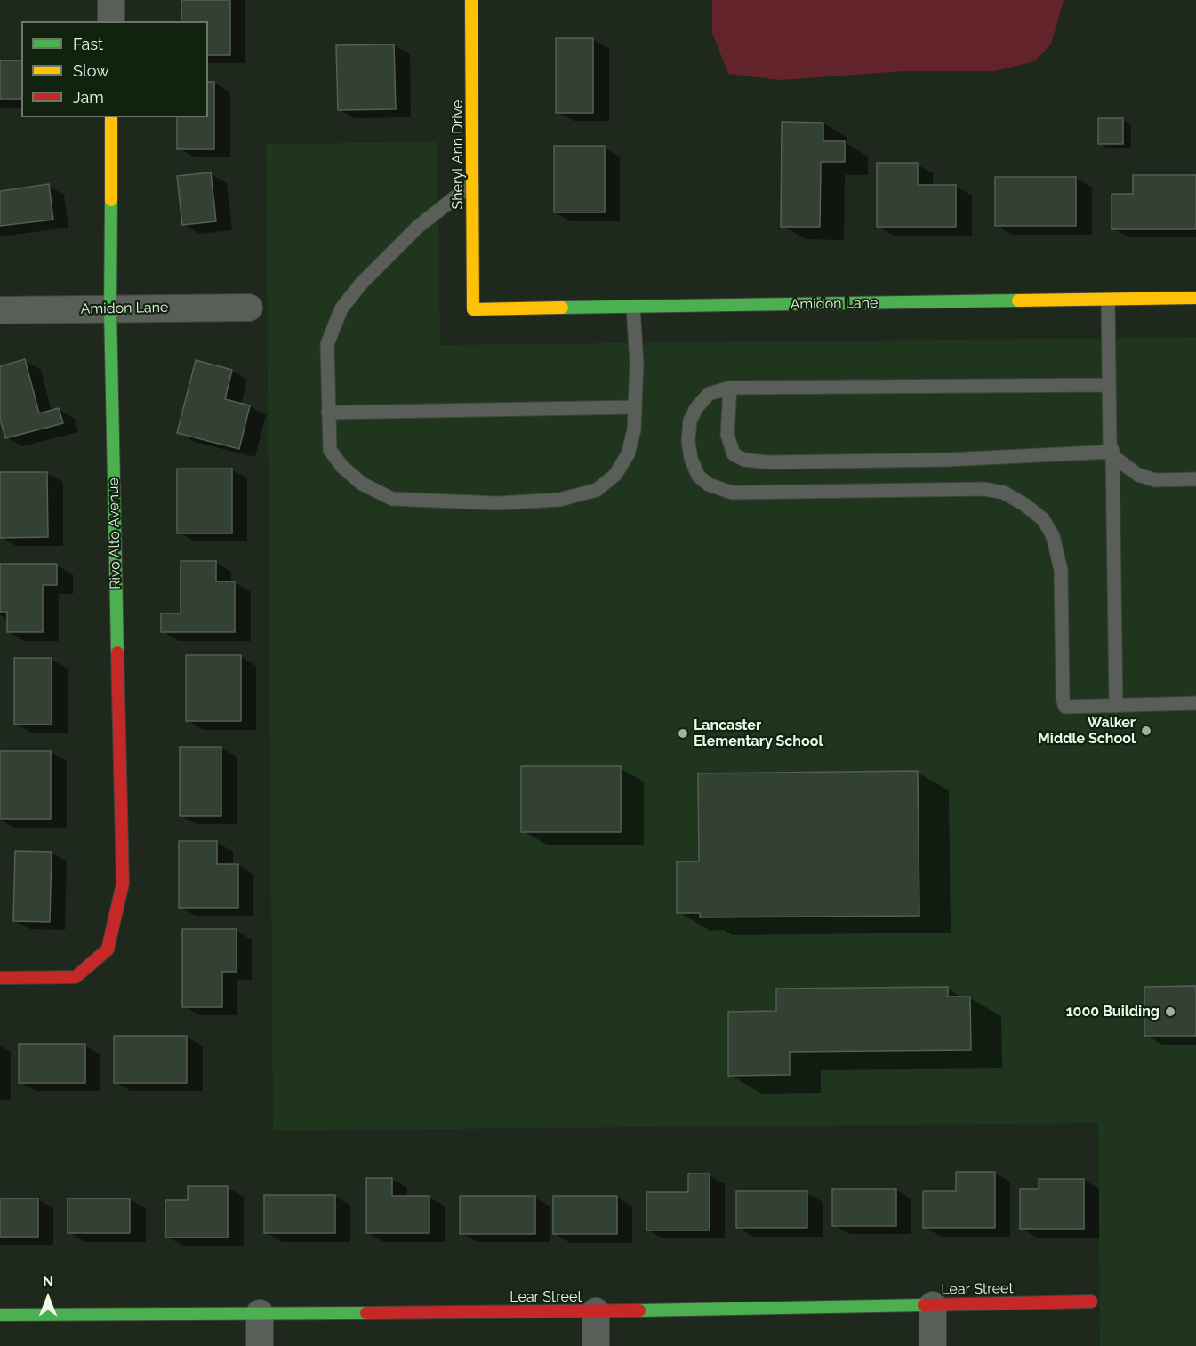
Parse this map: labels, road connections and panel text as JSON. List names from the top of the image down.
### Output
{
  "streets": {
    "street": [
      "Sheryl Ann Drive",
      "Amidon Lane",
      "Rivo Alto Avenue",
      "Lear Street"
    ]
  },
  "crossings": [
    ["Sheryl Ann Drive", "Amidon Lane"],
    ["Amidon Lane", "Rivo Alto Avenue"]
  ],
  "places": ["Walker Middle School", "Lancaster Elementary School", "1000 Building"],
  "legend": ["Fast", "Slow", "Jam"],
  "north": "top"
}
